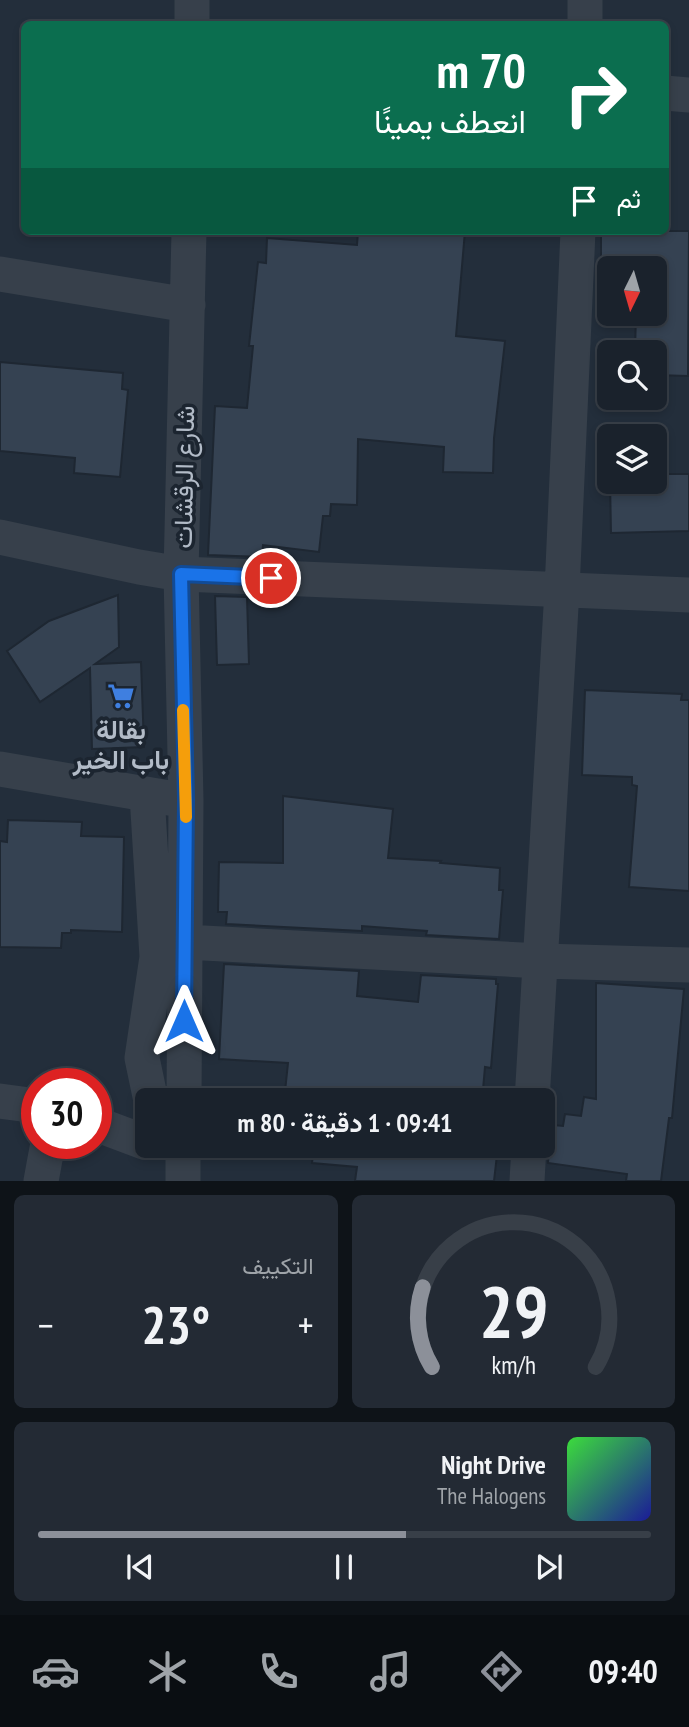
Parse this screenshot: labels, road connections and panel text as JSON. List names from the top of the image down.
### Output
{
  "streets": {
    "street": ["شارع الرقشات"]
  },
  "places": {
    "supermarket": ["بقالة باب الخير"]
  },
  "north": "bottom",
  "page": {
    "turn": ["70 m", "انعطف يمينًا"],
    "then": "ثم",
    "limit": "30",
    "trip": "09:41 · 1 دقيقة · 80 m",
    "tile": "التكييف",
    "heat": ["−", "23°", "+"],
    "song": ["Night Drive", "The Halogens"],
    "tabs": "09:40",
    "gauge": ["29", "km/h"]
  }
}
